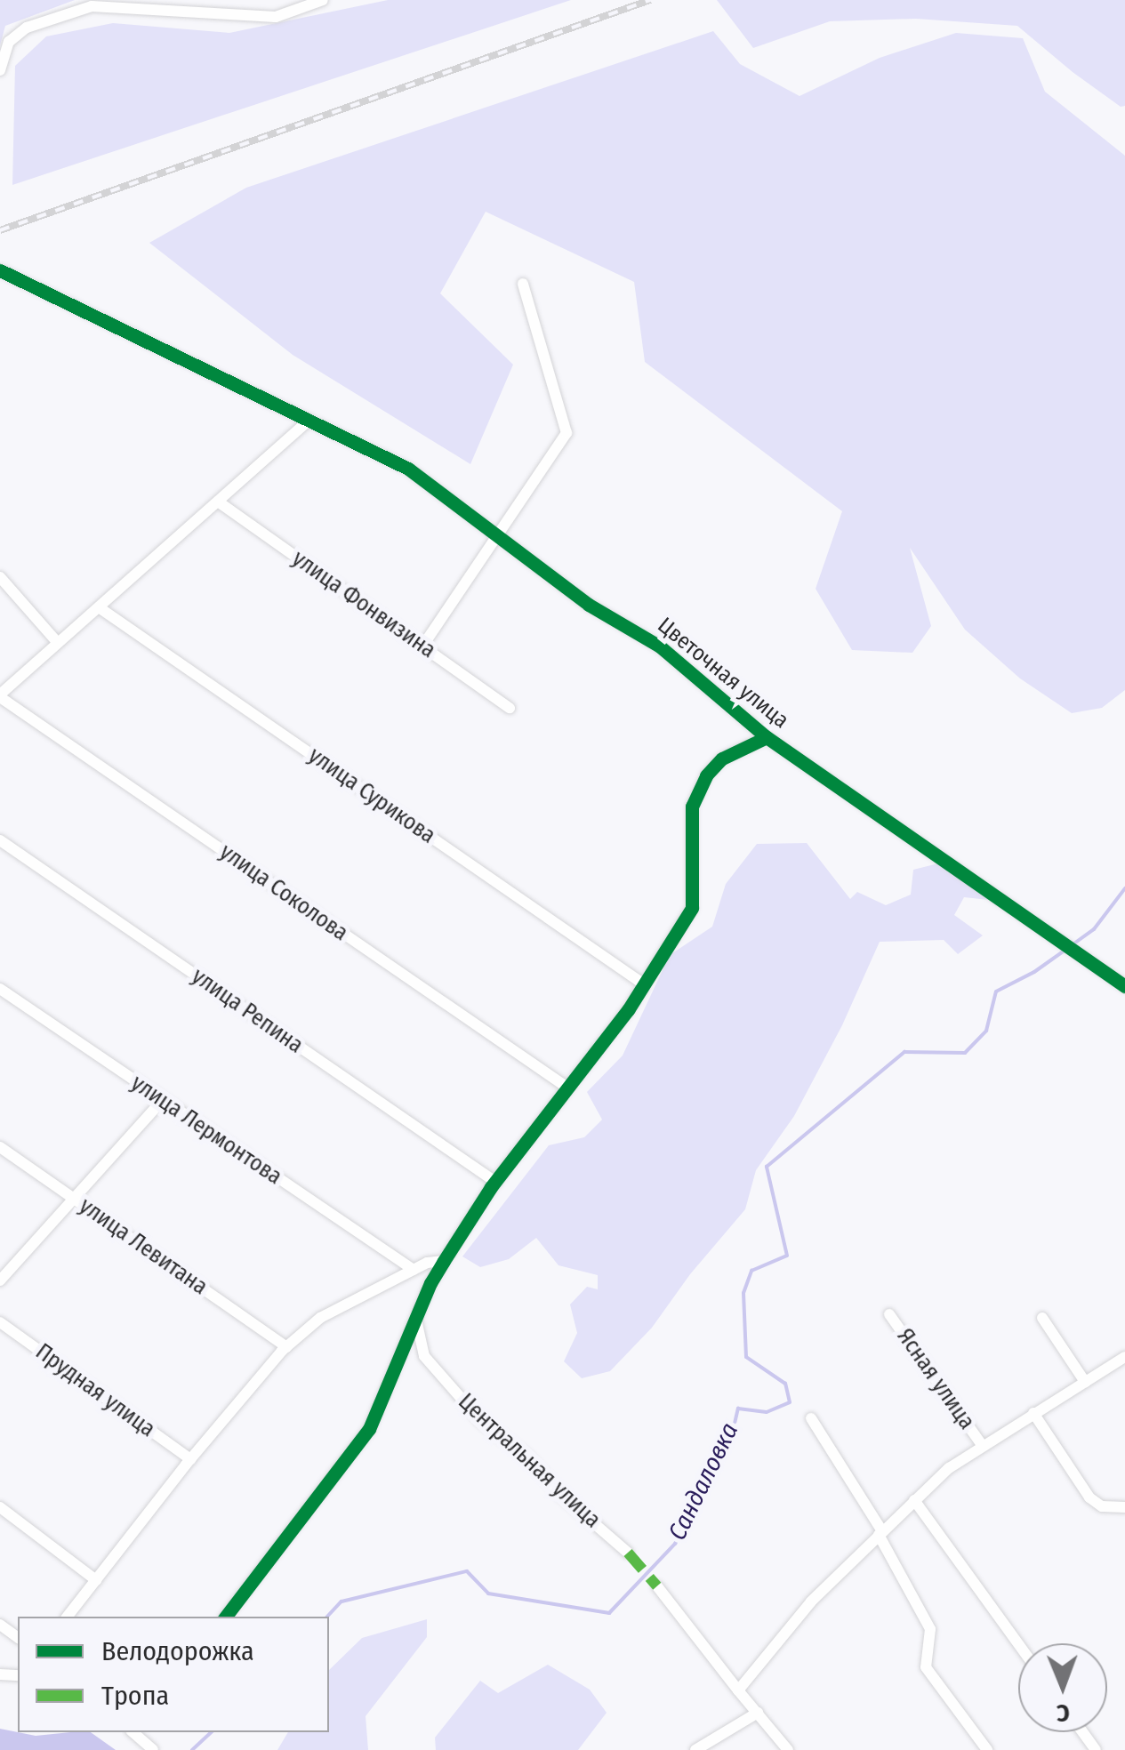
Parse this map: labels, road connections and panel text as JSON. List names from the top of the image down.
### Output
{
  "streets": {
    "street": [
      "улица Фонвизина",
      "Цветочная улица",
      "улица Сурикова",
      "улица Соколова",
      "улица Репина",
      "улица Лермонтова",
      "улица Левитана",
      "Ясная улица",
      "Прудная улица",
      "Центральная улица"
    ]
  },
  "water": ["Сандаловка"],
  "legend": ["Велодорожка", "Тропа"],
  "north": "bottom"
}
